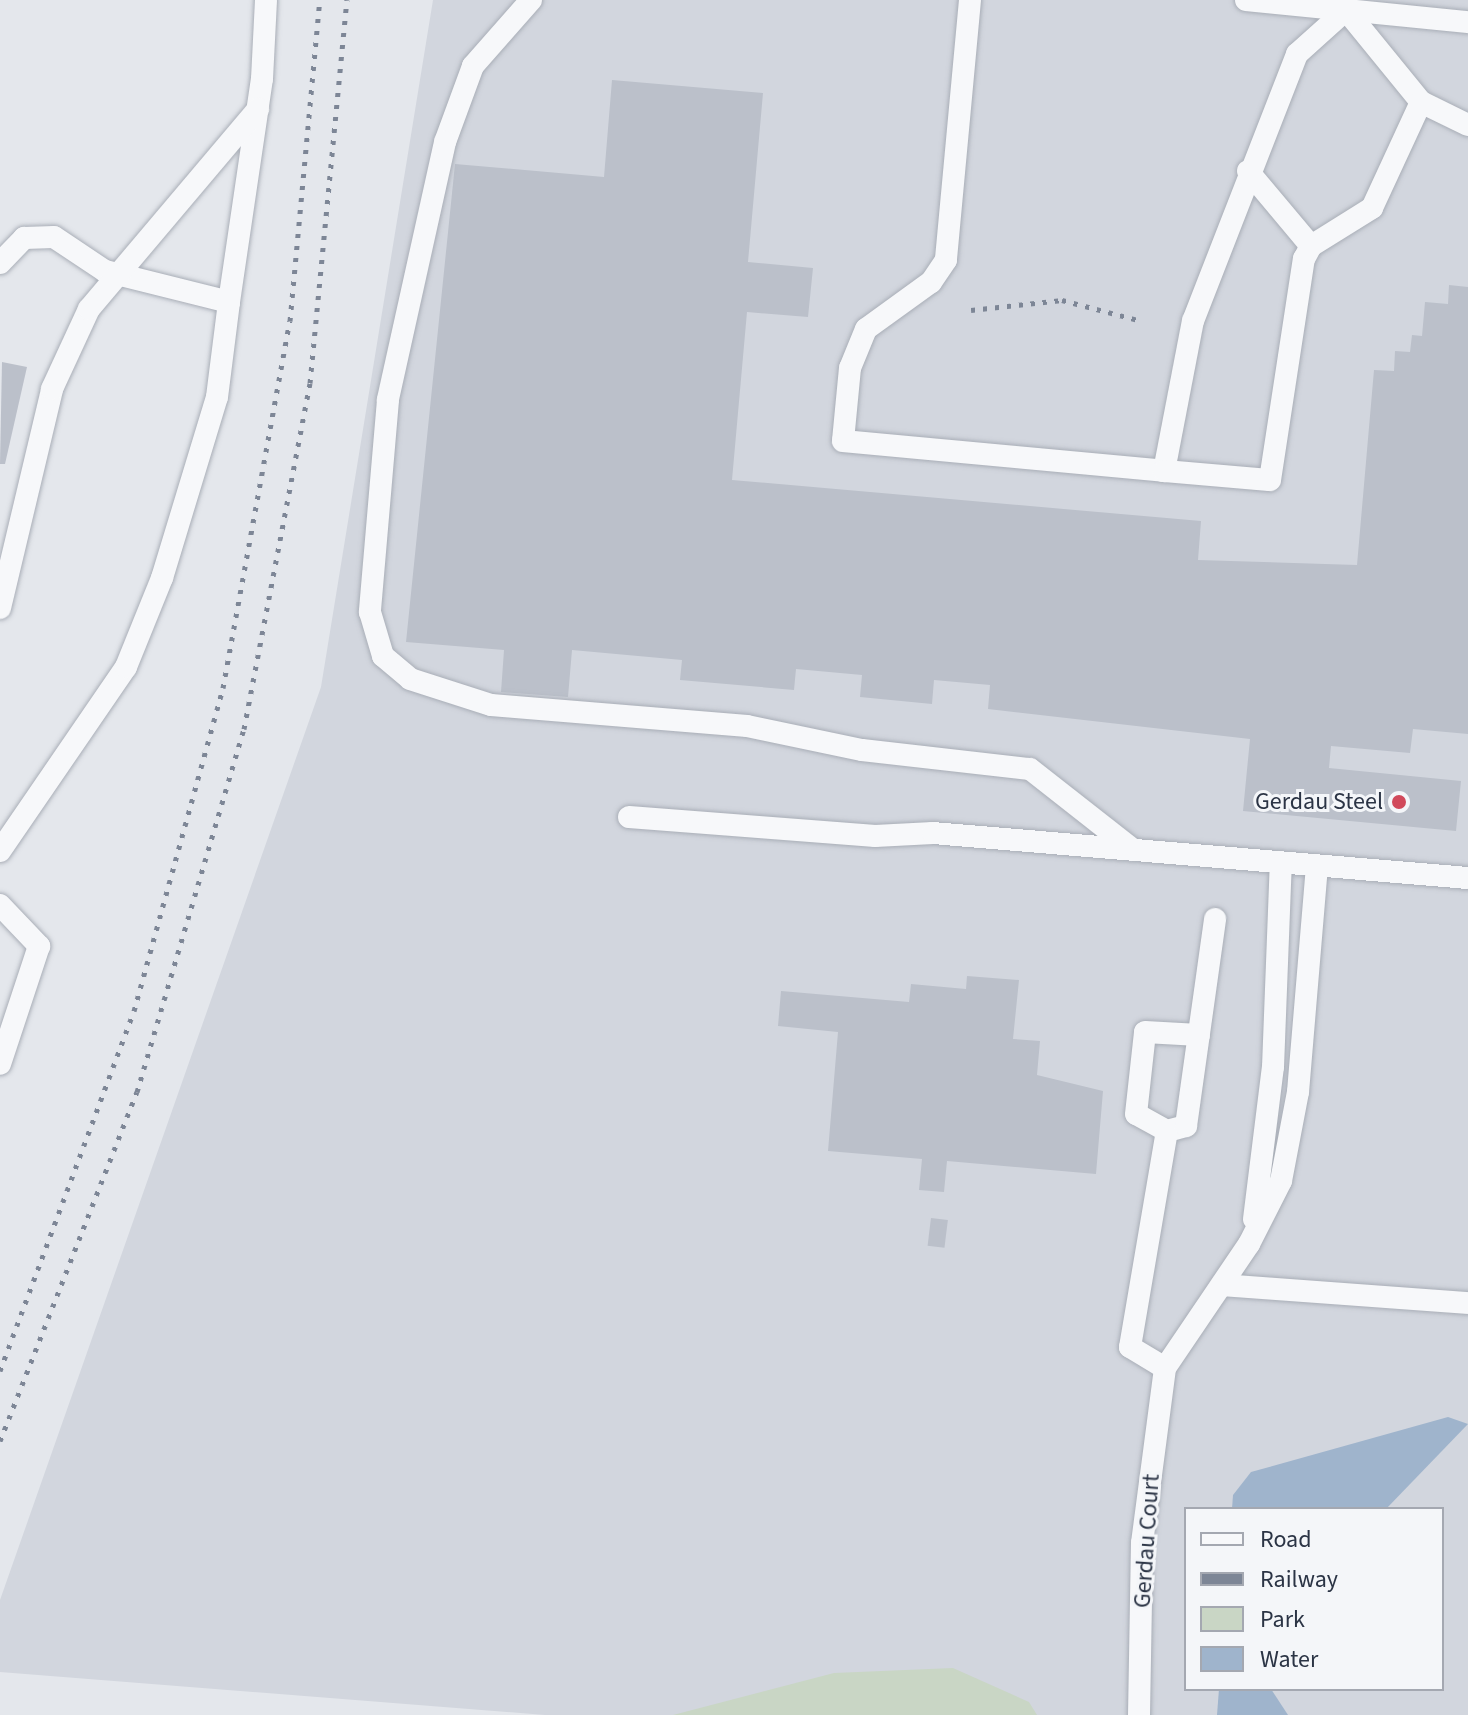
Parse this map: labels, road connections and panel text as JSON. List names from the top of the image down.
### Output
{
  "streets": {
    "lane": ["Gerdau Court"]
  },
  "places": ["Gerdau Steel"],
  "legend": [
    "Road",
    "Railway",
    "Park",
    "Water"
  ]
}
